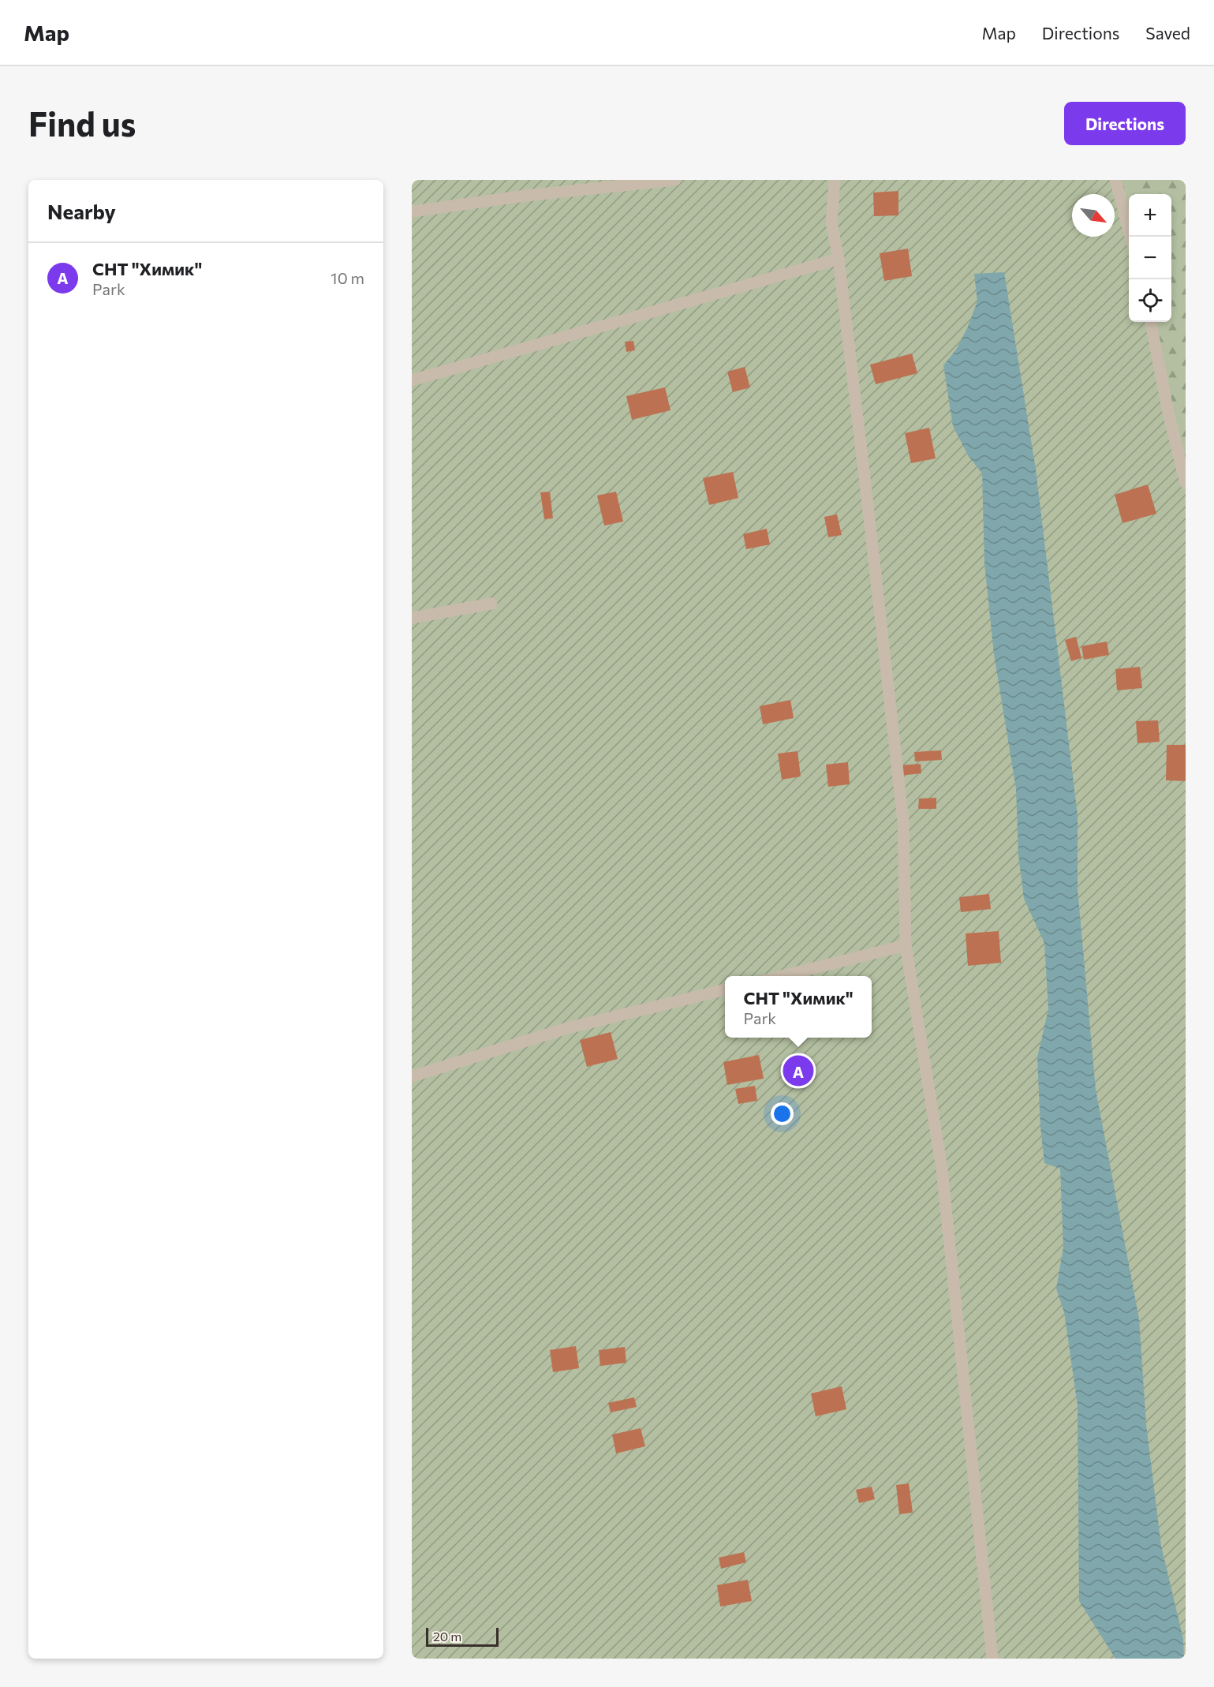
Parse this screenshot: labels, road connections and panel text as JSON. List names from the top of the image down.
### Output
{
  "scale_bar": "20 m",
  "north": "bottom right",
  "page": {
    "header": "Map",
    "nav": ["Map", "Directions", "Saved"],
    "buttons": "Directions",
    "title": "Find us",
    "heading": "Nearby",
    "map_buttons": ["+", "−"],
    "list": [
      {
        "mark": "A",
        "name": "СНТ \"Химик\"",
        "note": "Park",
        "value": "10 m"
      }
    ],
    "popup": ["СНТ \"Химик\"", "Park"],
    "pins": "A",
    "scale": "20 m"
  }
}
